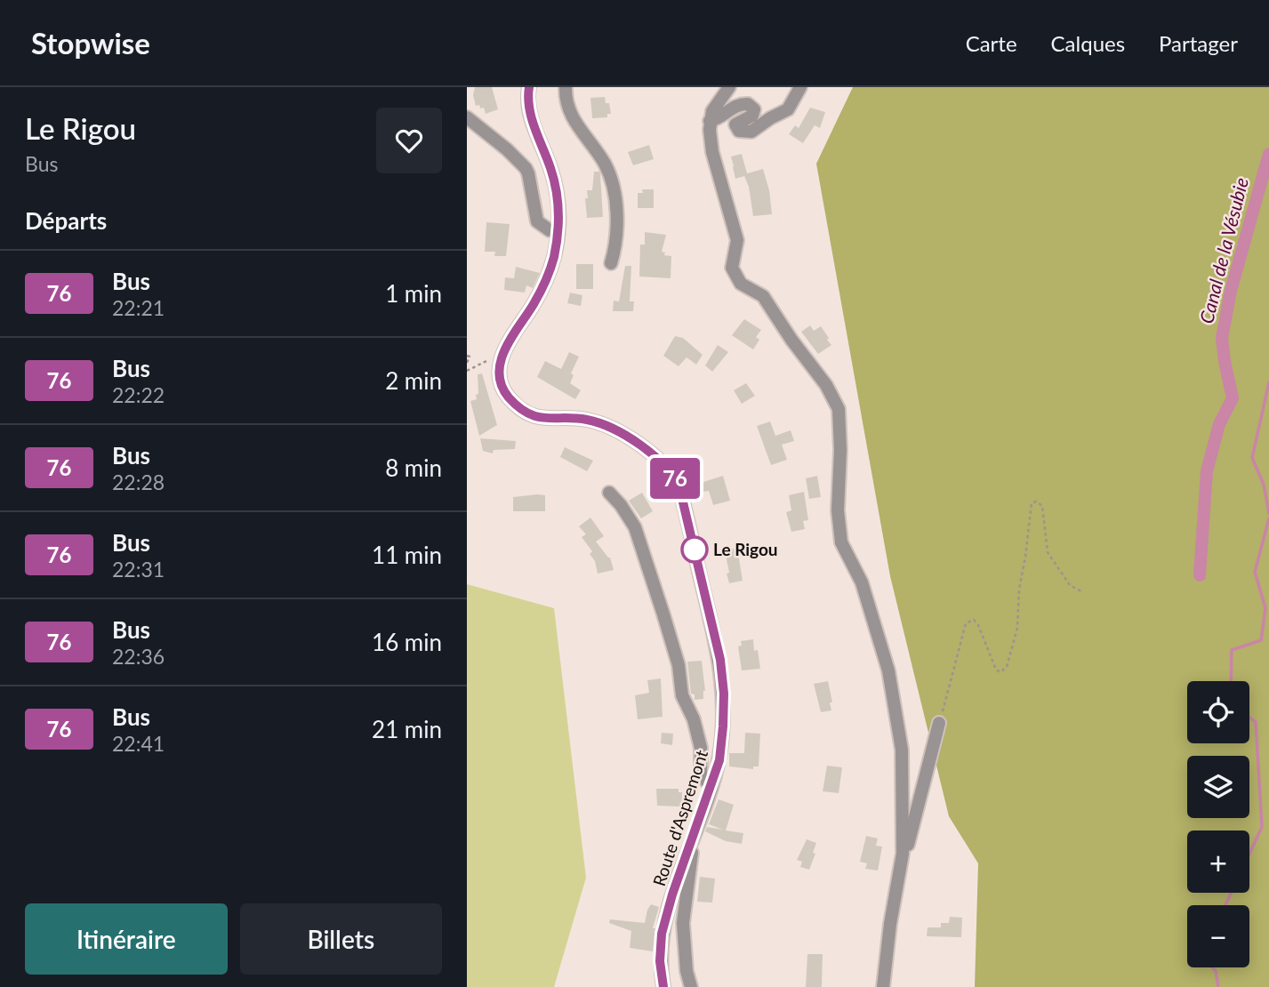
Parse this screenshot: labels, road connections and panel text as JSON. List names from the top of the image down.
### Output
{
  "streets": {
    "street": ["Route d'Aspremont"]
  },
  "water": ["Canal de la Vésubie"],
  "places": ["Le Rigou"],
  "lines": ["bus line 76"],
  "page": {
    "header": "Stopwise",
    "nav": ["Carte", "Calques", "Partager"],
    "heading": [
      ["Le Rigou", "Bus"],
      "Départs"
    ],
    "on_map": "76",
    "list": [
      {
        "mark": "76",
        "name": "Bus",
        "note": "22:21",
        "value": "1 min"
      },
      {
        "mark": "76",
        "name": "Bus",
        "note": "22:22",
        "value": "2 min"
      },
      {
        "mark": "76",
        "name": "Bus",
        "note": "22:28",
        "value": "8 min"
      },
      {
        "mark": "76",
        "name": "Bus",
        "note": "22:31",
        "value": "11 min"
      },
      {
        "mark": "76",
        "name": "Bus",
        "note": "22:36",
        "value": "16 min"
      },
      {
        "mark": "76",
        "name": "Bus",
        "note": "22:41",
        "value": "21 min"
      }
    ],
    "map_buttons": ["+", "−"],
    "buttons": ["Itinéraire", "Billets"]
  }
}
